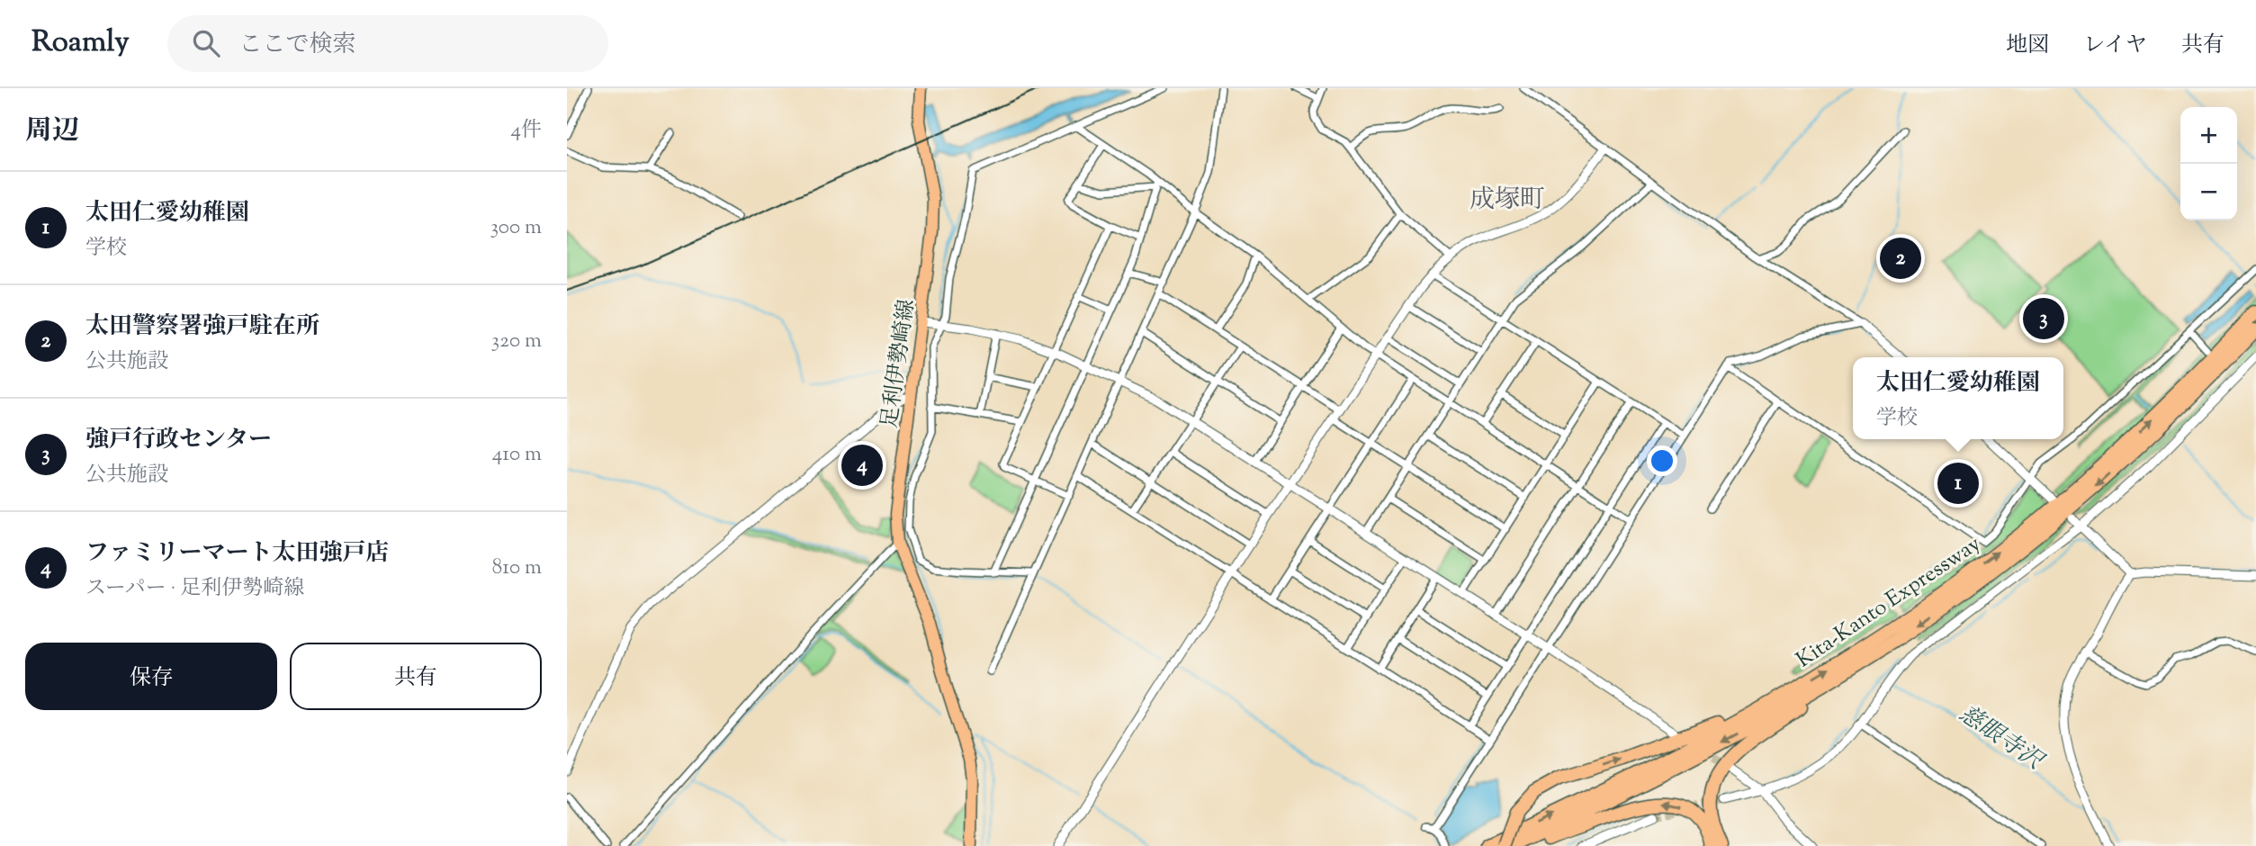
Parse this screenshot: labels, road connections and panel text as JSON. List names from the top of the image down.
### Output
{
  "streets": {
    "highway": ["Kita-Kanto Expressway"],
    "main road": ["足利伊勢崎線"]
  },
  "districts": ["成塚町"],
  "water": ["慈眼寺沢"],
  "page": {
    "header": "Roamly",
    "search": "ここで検索",
    "nav": ["地図", "レイヤ", "共有"],
    "heading": ["周辺", "4件"],
    "map_buttons": ["+", "−"],
    "list": [
      {
        "mark": "1",
        "name": "太田仁愛幼稚園",
        "note": "学校",
        "value": "300 m"
      },
      {
        "mark": "2",
        "name": "太田警察署強戸駐在所",
        "note": "公共施設",
        "value": "320 m"
      },
      {
        "mark": "3",
        "name": "強戸行政センター",
        "note": "公共施設",
        "value": "410 m"
      },
      {
        "mark": "4",
        "name": "ファミリーマート太田強戸店",
        "note": "スーパー · 足利伊勢崎線",
        "value": "810 m"
      }
    ],
    "pins": [
      "2",
      "3",
      "4",
      "1"
    ],
    "popup": ["太田仁愛幼稚園", "学校"],
    "buttons": ["保存", "共有"]
  }
}
